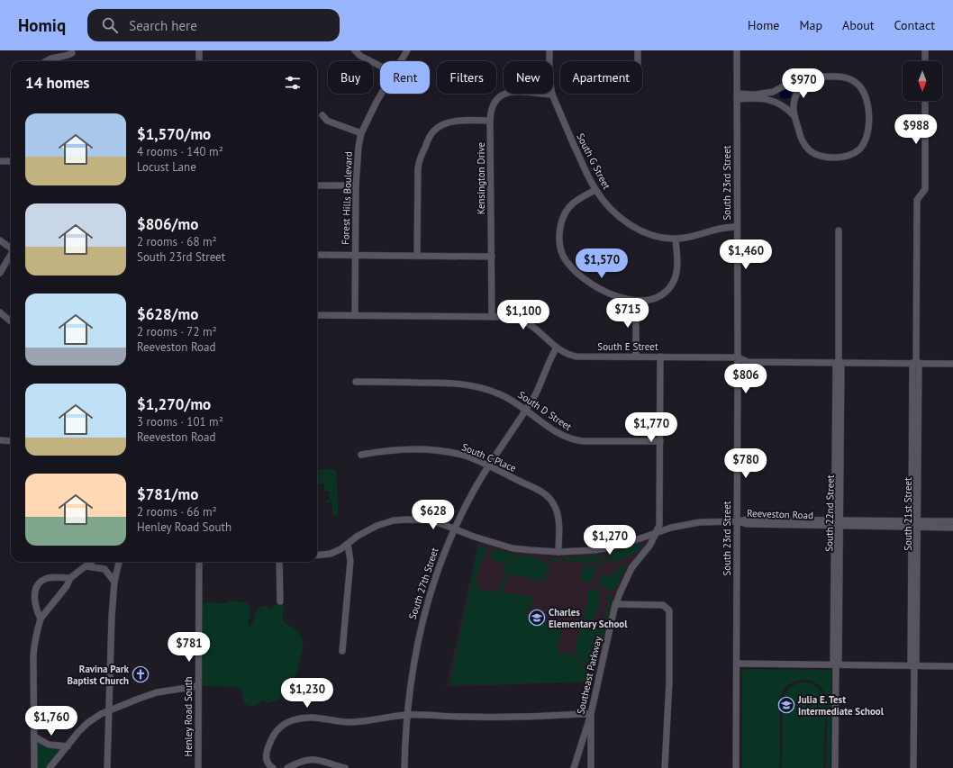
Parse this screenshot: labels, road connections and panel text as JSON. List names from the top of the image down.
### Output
{
  "streets": {
    "street": [
      "South G Street",
      "Kensington Drive",
      "South 23rd Street",
      "Forest Hills Boulevard",
      "South E Street",
      "South D Street",
      "South C Place",
      "South 22nd Street",
      "Reeveston Road",
      "South 21st Street",
      "South 27th Street",
      "Southeast Parkway",
      "Henley Road South"
    ]
  },
  "crossings": [
    ["South G Street", "Kensington Drive"],
    ["South G Street", "South 23rd Street"],
    ["Kensington Drive", "South E Street"],
    ["South 23rd Street", "South E Street"],
    ["South 23rd Street", "Reeveston Road"],
    ["Forest Hills Boulevard", "South E Street"],
    ["South E Street", "South 22nd Street"],
    ["South E Street", "South 21st Street"],
    ["South E Street", "South 27th Street"],
    ["South D Street", "South 27th Street"],
    ["South C Place", "Reeveston Road"],
    ["South C Place", "South 27th Street"],
    ["South 22nd Street", "Reeveston Road"],
    ["Reeveston Road", "South 21st Street"],
    ["Reeveston Road", "South 27th Street"],
    ["Reeveston Road", "Southeast Parkway"]
  ],
  "places": {
    "school or university": ["Charles Elementary School", "Julia E. Test Intermediate School"],
    "church": ["Ravina Park Baptist Church"]
  },
  "north": "bottom",
  "page": {
    "header": "Homiq",
    "search": "Search here",
    "nav": [
      "Home",
      "Map",
      "About",
      "Contact"
    ],
    "chip": [
      "Buy",
      "Rent",
      "Filters",
      "New",
      "Apartment"
    ],
    "heading": "14 homes",
    "price": [
      "$970",
      "$988",
      "$1,460",
      "$1,570",
      "$715",
      "$1,100",
      "$806",
      "$1,770",
      "$780",
      "$628",
      "$1,270",
      "$781",
      "$1,230",
      "$1,760"
    ],
    "list": [
      {
        "name": "$1,570/mo",
        "note": "4 rooms · 140 m² · Locust Lane"
      },
      {
        "name": "$806/mo",
        "note": "2 rooms · 68 m² · South 23rd Street"
      },
      {
        "name": "$628/mo",
        "note": "2 rooms · 72 m² · Reeveston Road"
      },
      {
        "name": "$1,270/mo",
        "note": "3 rooms · 101 m² · Reeveston Road"
      },
      {
        "name": "$781/mo",
        "note": "2 rooms · 66 m² · Henley Road South"
      }
    ]
  }
}
